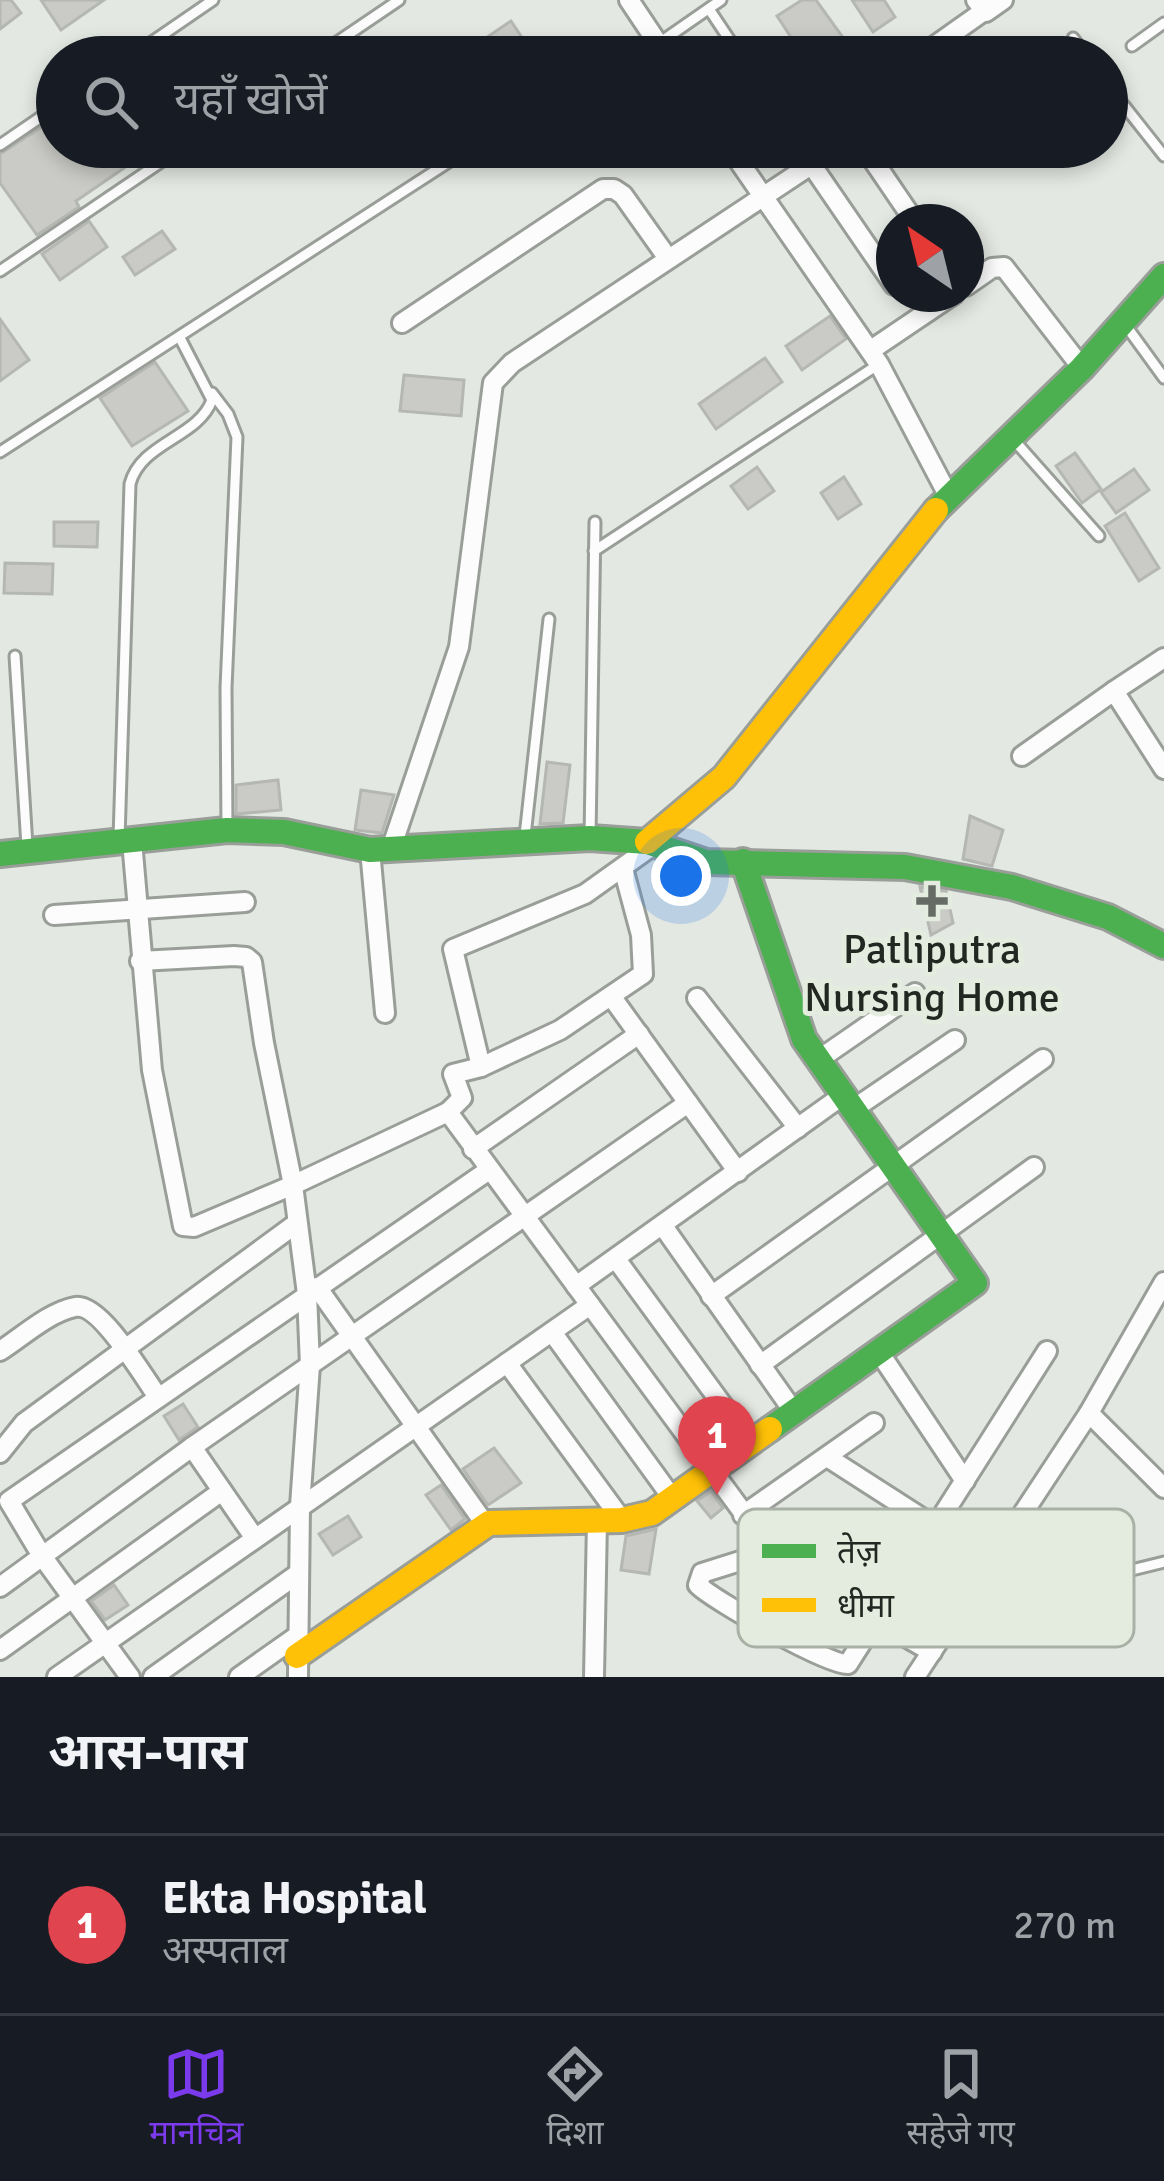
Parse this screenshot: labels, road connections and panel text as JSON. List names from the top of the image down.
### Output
{
  "places": {
    "health": ["Patliputra Nursing Home"]
  },
  "legend": ["तेज़", "धीमा"],
  "north": "top left",
  "page": {
    "search": "यहाँ खोजें",
    "pins": "1",
    "heading": "आस-पास",
    "list": [
      {
        "mark": "1",
        "name": "Ekta Hospital",
        "note": "अस्पताल",
        "value": "270 m"
      }
    ],
    "nav": ["मानचित्र", "दिशा", "सहेजे गए"]
  }
}
